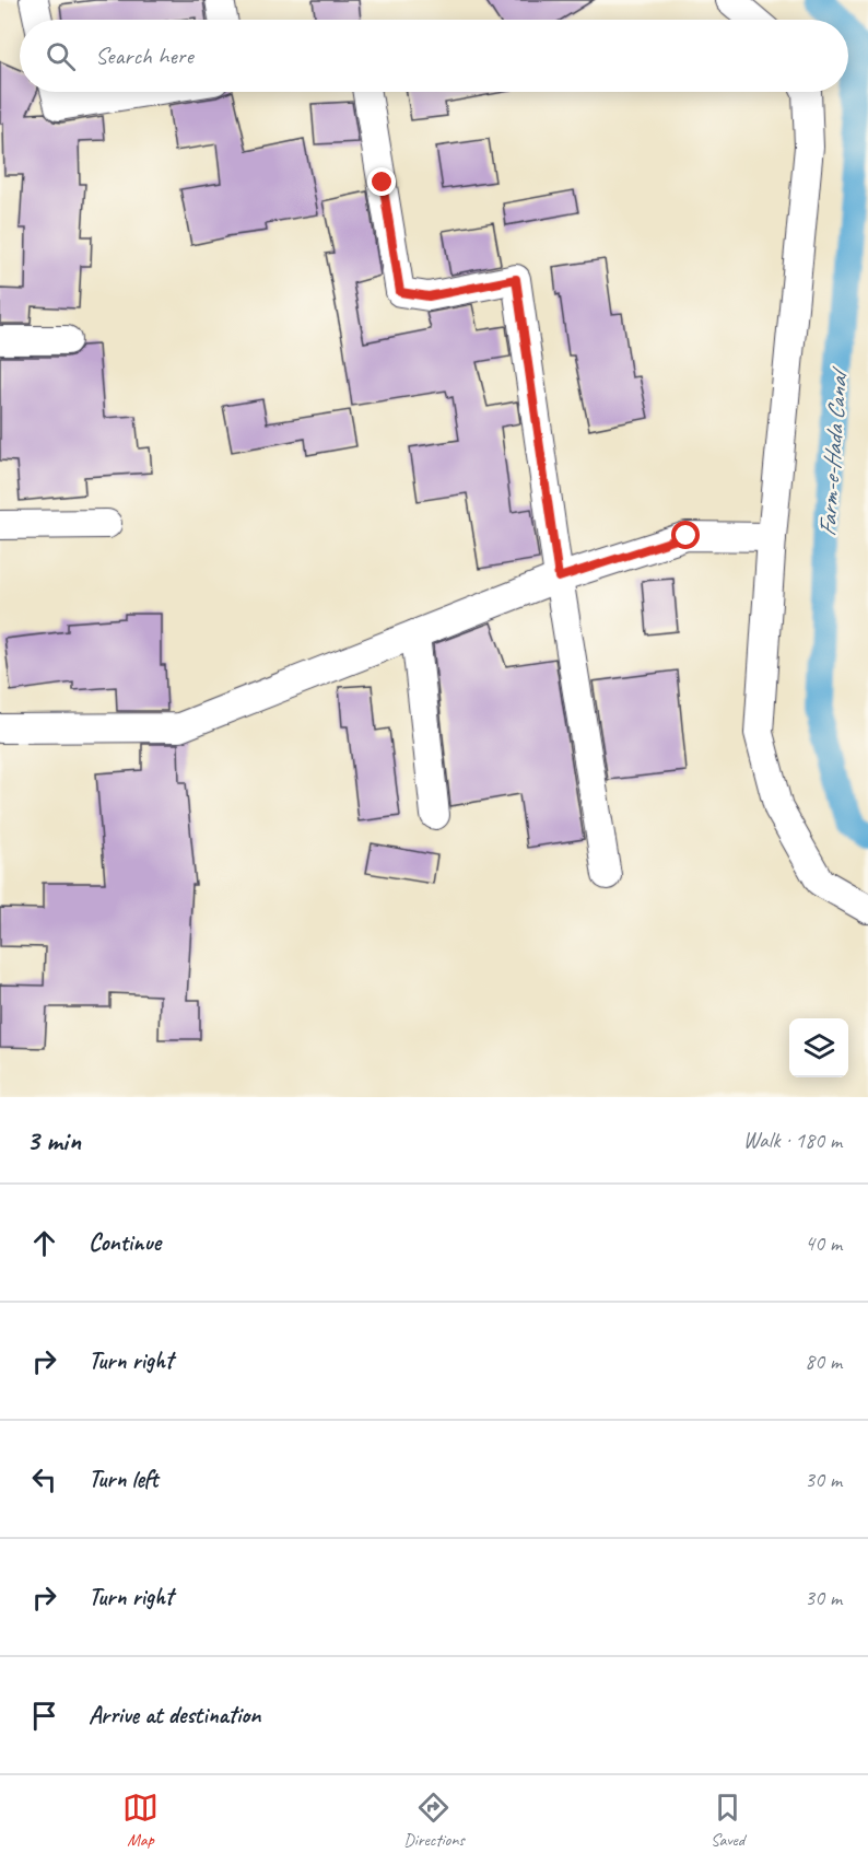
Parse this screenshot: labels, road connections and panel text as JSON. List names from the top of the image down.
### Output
{
  "water": ["Farm-e-Hada Canal"],
  "page": {
    "search": "Search here",
    "heading": ["3 min", "Walk · 180 m"],
    "list": [
      ["Continue", "40 m"],
      ["Turn right", "80 m"],
      ["Turn left", "30 m"],
      ["Turn right", "30 m"],
      "Arrive at destination"
    ],
    "nav": ["Map", "Directions", "Saved"]
  }
}
